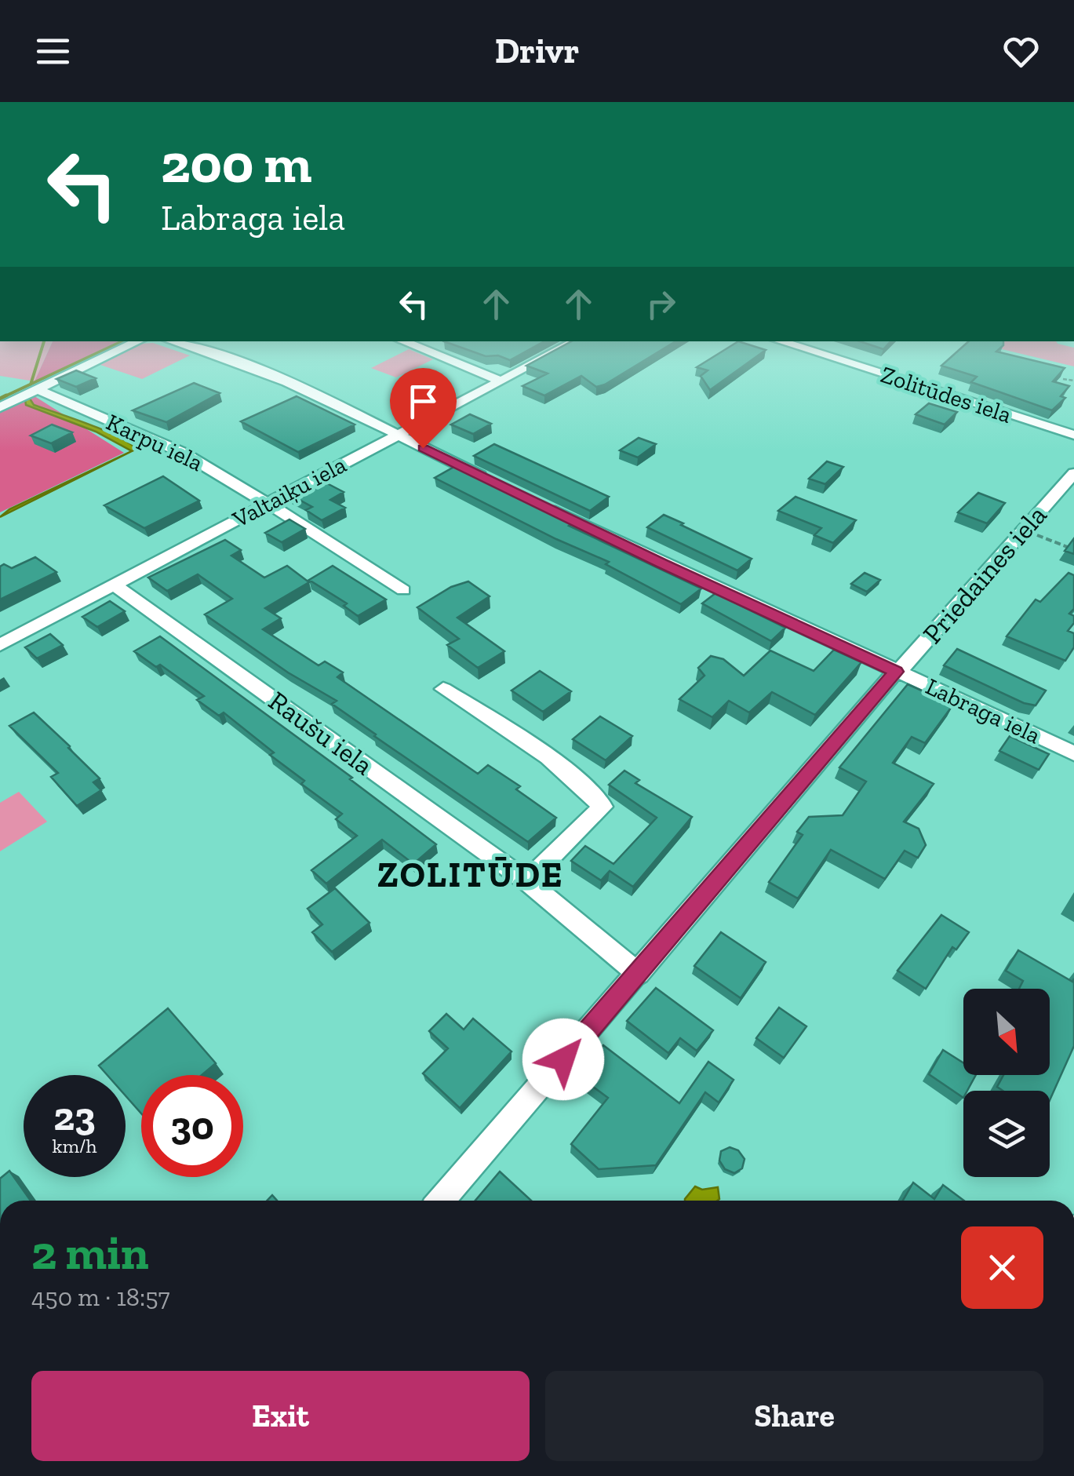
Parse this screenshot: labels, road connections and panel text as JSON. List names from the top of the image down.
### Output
{
  "streets": {
    "street": [
      "Zolitūdes iela",
      "Karpu iela",
      "Valtaiķu iela",
      "Priedaines iela",
      "Labraga iela",
      "Raušu iela"
    ]
  },
  "crossings": [
    ["Karpu iela", "Valtaiķu iela"],
    ["Valtaiķu iela", "Raušu iela"],
    ["Priedaines iela", "Labraga iela"],
    ["Priedaines iela", "Raušu iela"]
  ],
  "districts": ["ZOLITŪDE"],
  "north": "bottom right",
  "page": {
    "header": "Drivr",
    "turn": ["200 m", "Labraga iela"],
    "speed": "23 km/h",
    "limit": "30",
    "heading": ["2 min", "450 m · 18:57"],
    "buttons": ["Exit", "Share"]
  }
}
